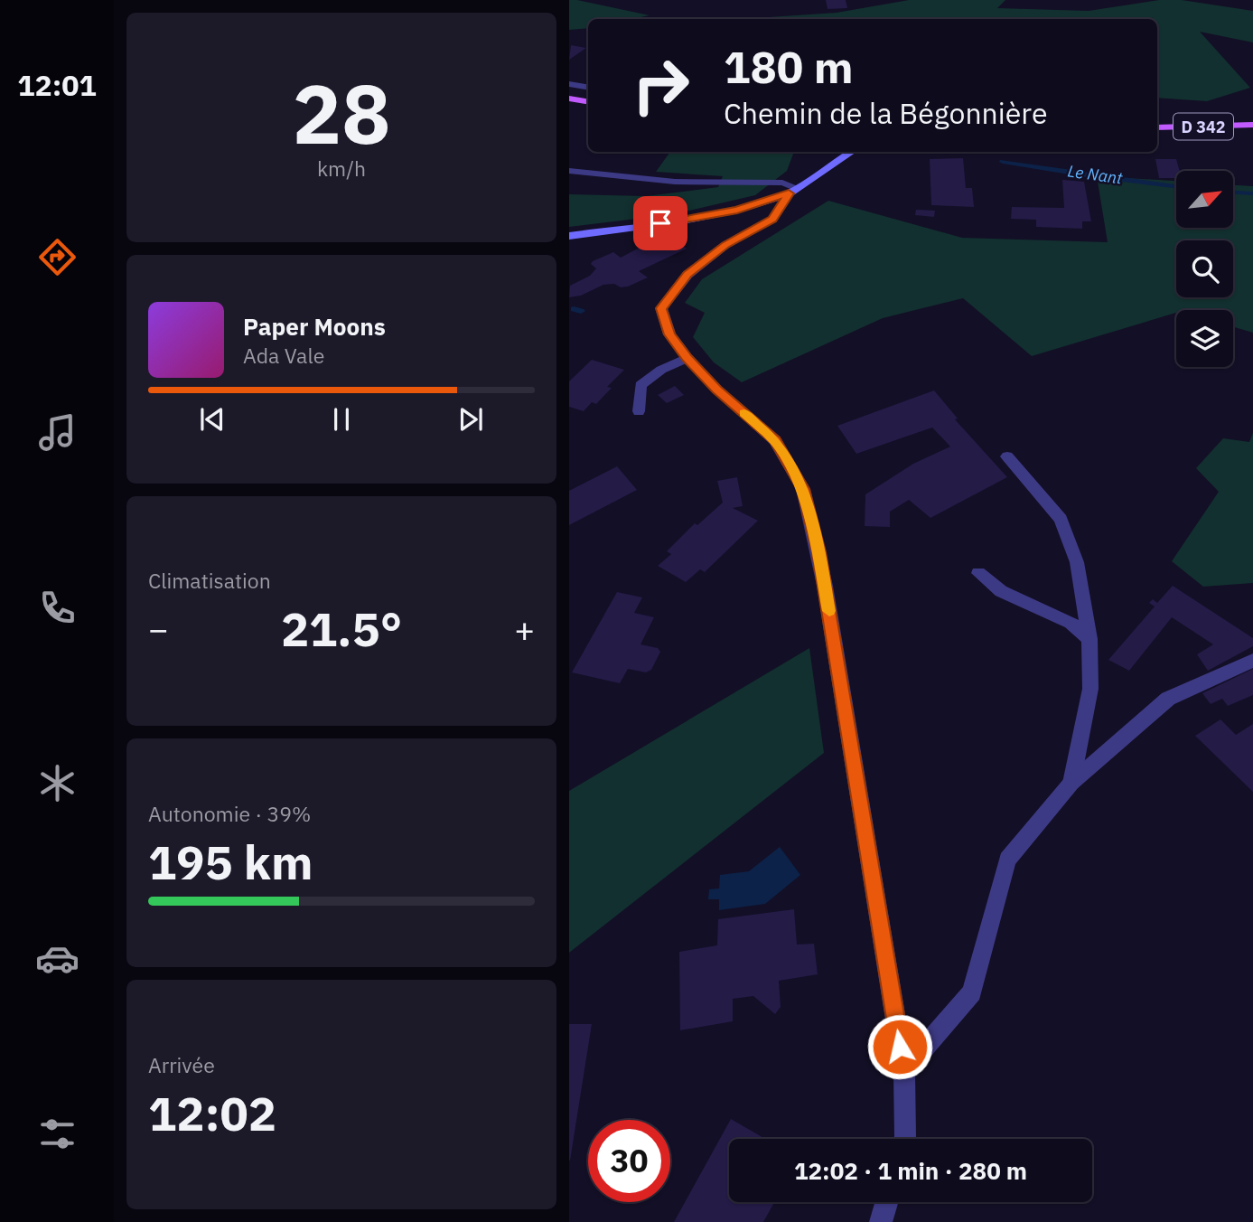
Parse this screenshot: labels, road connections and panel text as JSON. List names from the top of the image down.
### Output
{
  "streets": {
    "main road": ["D 342"]
  },
  "water": ["Le Nant"],
  "north": "top right",
  "page": {
    "tabs": "12:01",
    "tile": [
      ["28", "km/h"],
      "Climatisation",
      ["Autonomie · 39%", "195 km"],
      ["Arrivée", "12:02"]
    ],
    "turn": ["180 m", "Chemin de la Bégonnière"],
    "song": ["Paper Moons", "Ada Vale"],
    "heat": ["−", "21.5°", "+"],
    "limit": "30",
    "trip": "12:02 · 1 min · 280 m"
  }
}
